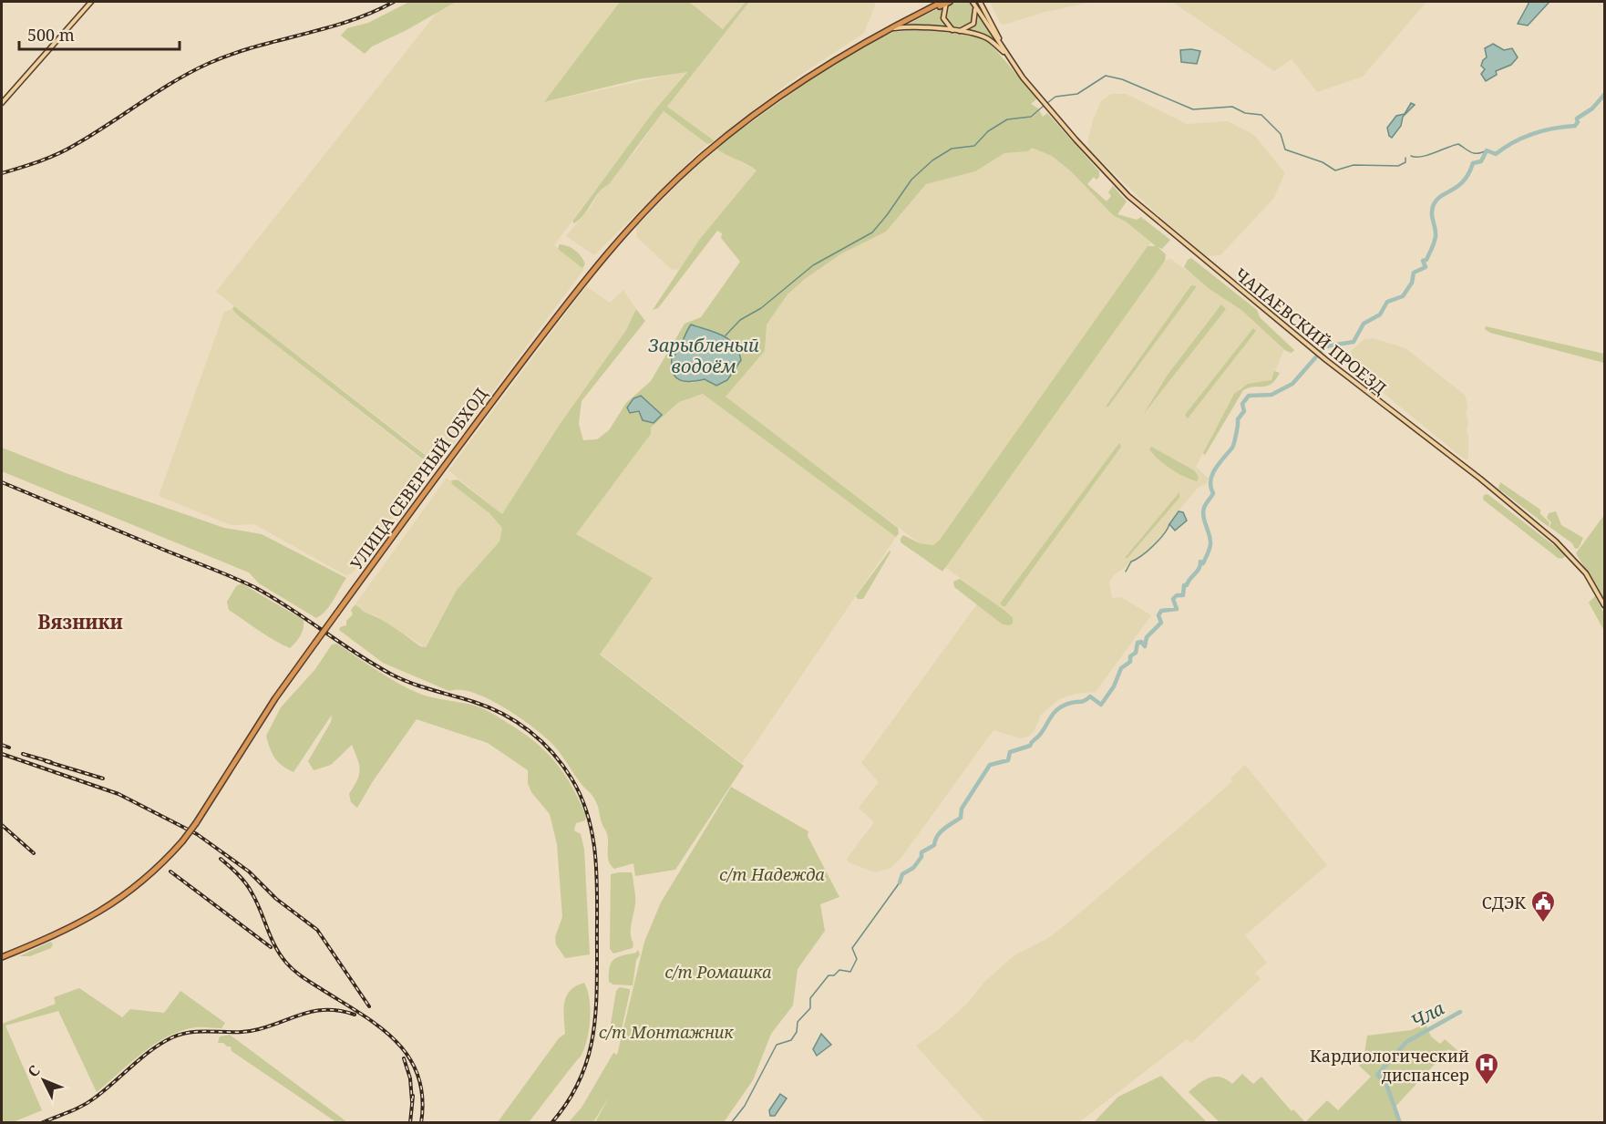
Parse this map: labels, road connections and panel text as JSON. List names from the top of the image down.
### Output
{
  "streets": {
    "highway": ["УЛИЦА СЕВЕРНЫЙ ОБХОД"],
    "main road": ["ЧАПАЕВСКИЙ ПРОЕЗД"]
  },
  "districts": ["Вязники"],
  "water": ["Зарыбленый водоём", "Чла"],
  "parks": ["с/т Надежда", "с/т Ромашка", "с/т Монтажник"],
  "places": {
    "public building": ["СДЭК"],
    "hospital": ["Кардиологический диспансер"]
  },
  "scale_bar": "500 m",
  "north": "top left"
}
